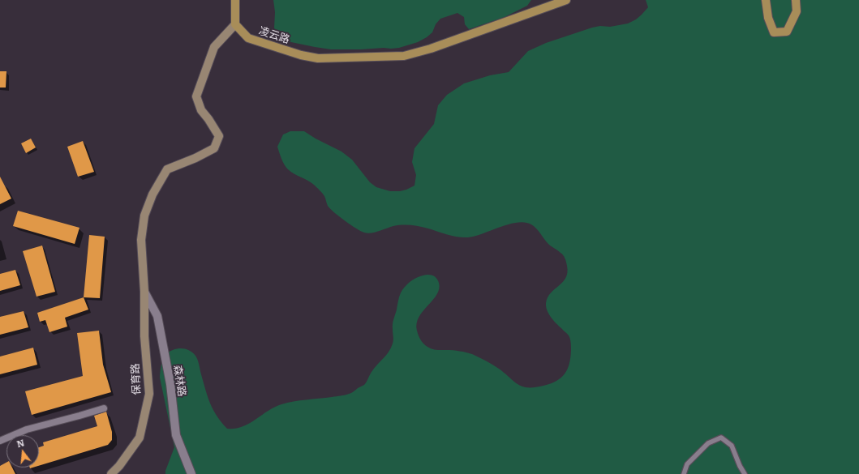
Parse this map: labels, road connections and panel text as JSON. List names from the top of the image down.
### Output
{
  "streets": {
    "main road": ["凌云路", "保育路"],
    "street": ["森林路"]
  },
  "crossings": [
    ["保育路", "森林路"]
  ],
  "north": "top"
}
